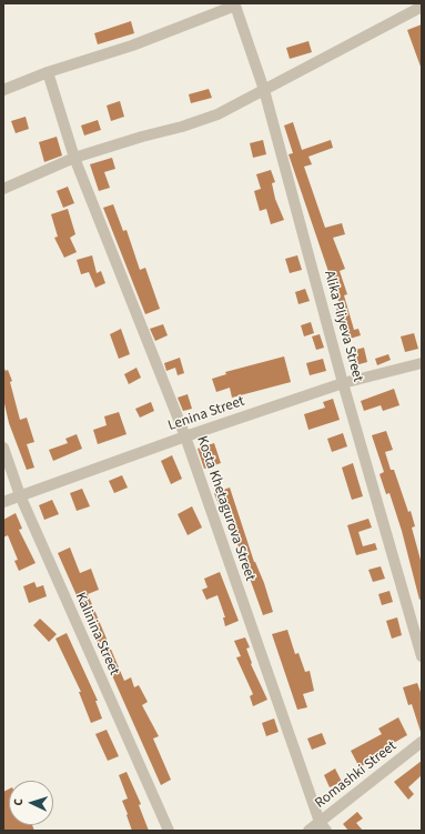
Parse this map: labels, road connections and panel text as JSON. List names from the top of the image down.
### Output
{
  "streets": {
    "street": [
      "Alika Pliyeva Street",
      "Lenina Street",
      "Kosta Khetagurova Street",
      "Kalinina Street",
      "Romashki Street"
    ]
  },
  "crossings": [
    ["Alika Pliyeva Street", "Lenina Street"],
    ["Alika Pliyeva Street", "Kosta Khetagurova Street"],
    ["Lenina Street", "Kosta Khetagurova Street"],
    ["Lenina Street", "Kalinina Street"],
    ["Kosta Khetagurova Street", "Romashki Street"]
  ],
  "north": "left"
}
